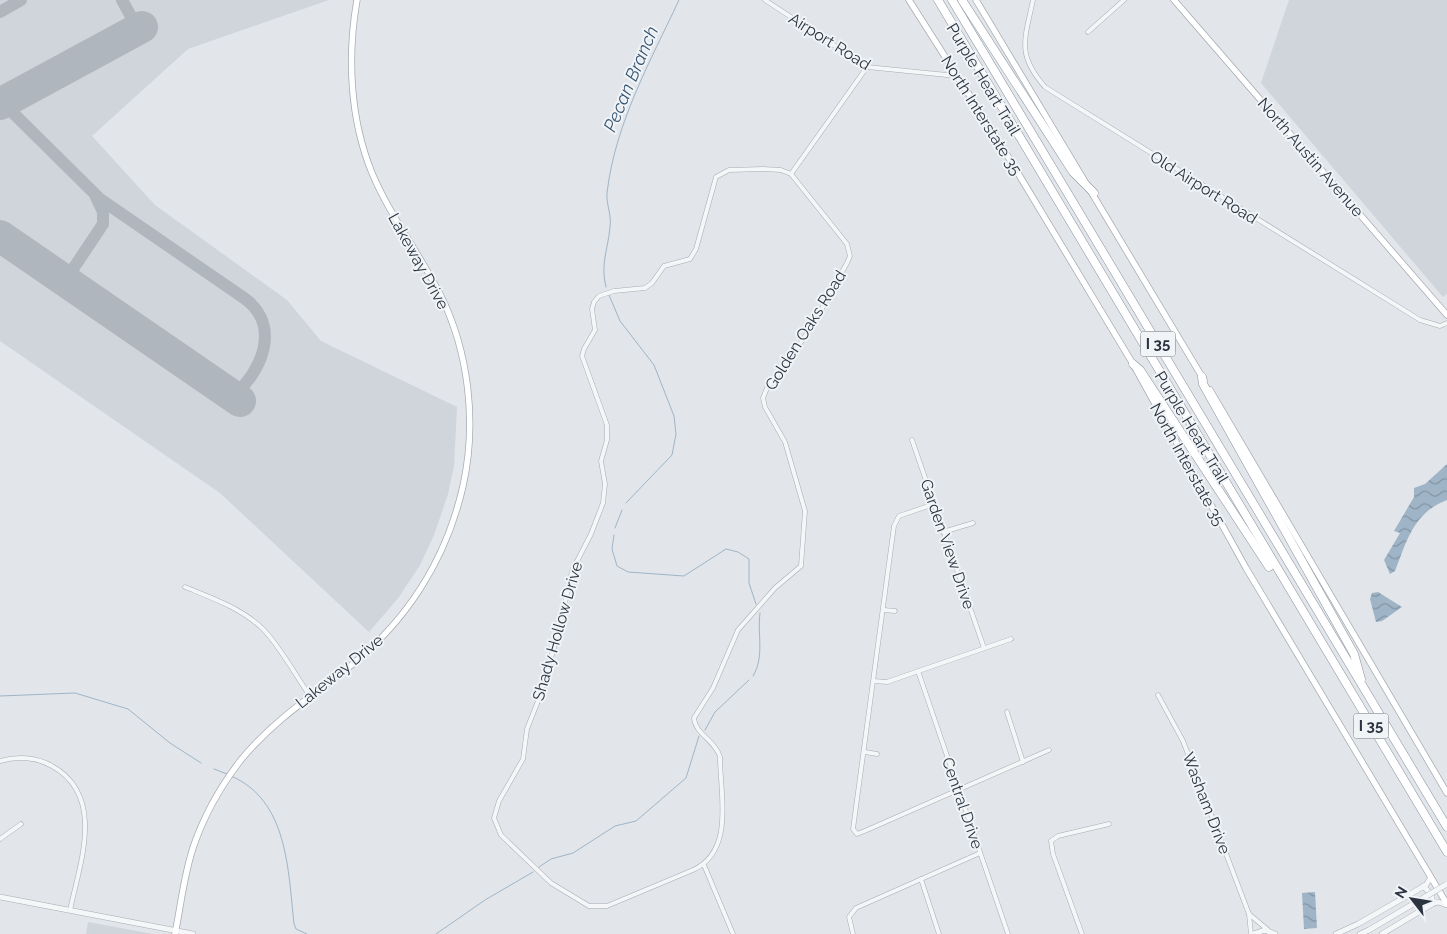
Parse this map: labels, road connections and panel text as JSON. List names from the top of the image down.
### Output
{
  "streets": {
    "highway": ["Purple Heart Trail", "I 35"],
    "main road": ["North Interstate 35", "North Austin Avenue", "Lakeway Drive"],
    "street": [
      "Airport Road",
      "Old Airport Road",
      "Golden Oaks Road",
      "Garden View Drive",
      "Shady Hollow Drive",
      "Central Drive",
      "Washam Drive"
    ]
  },
  "crossings": [
    ["Airport Road", "North Interstate 35"],
    ["Golden Oaks Road", "Shady Hollow Drive"]
  ],
  "water": ["Pecan Branch"],
  "north": "top left"
}
